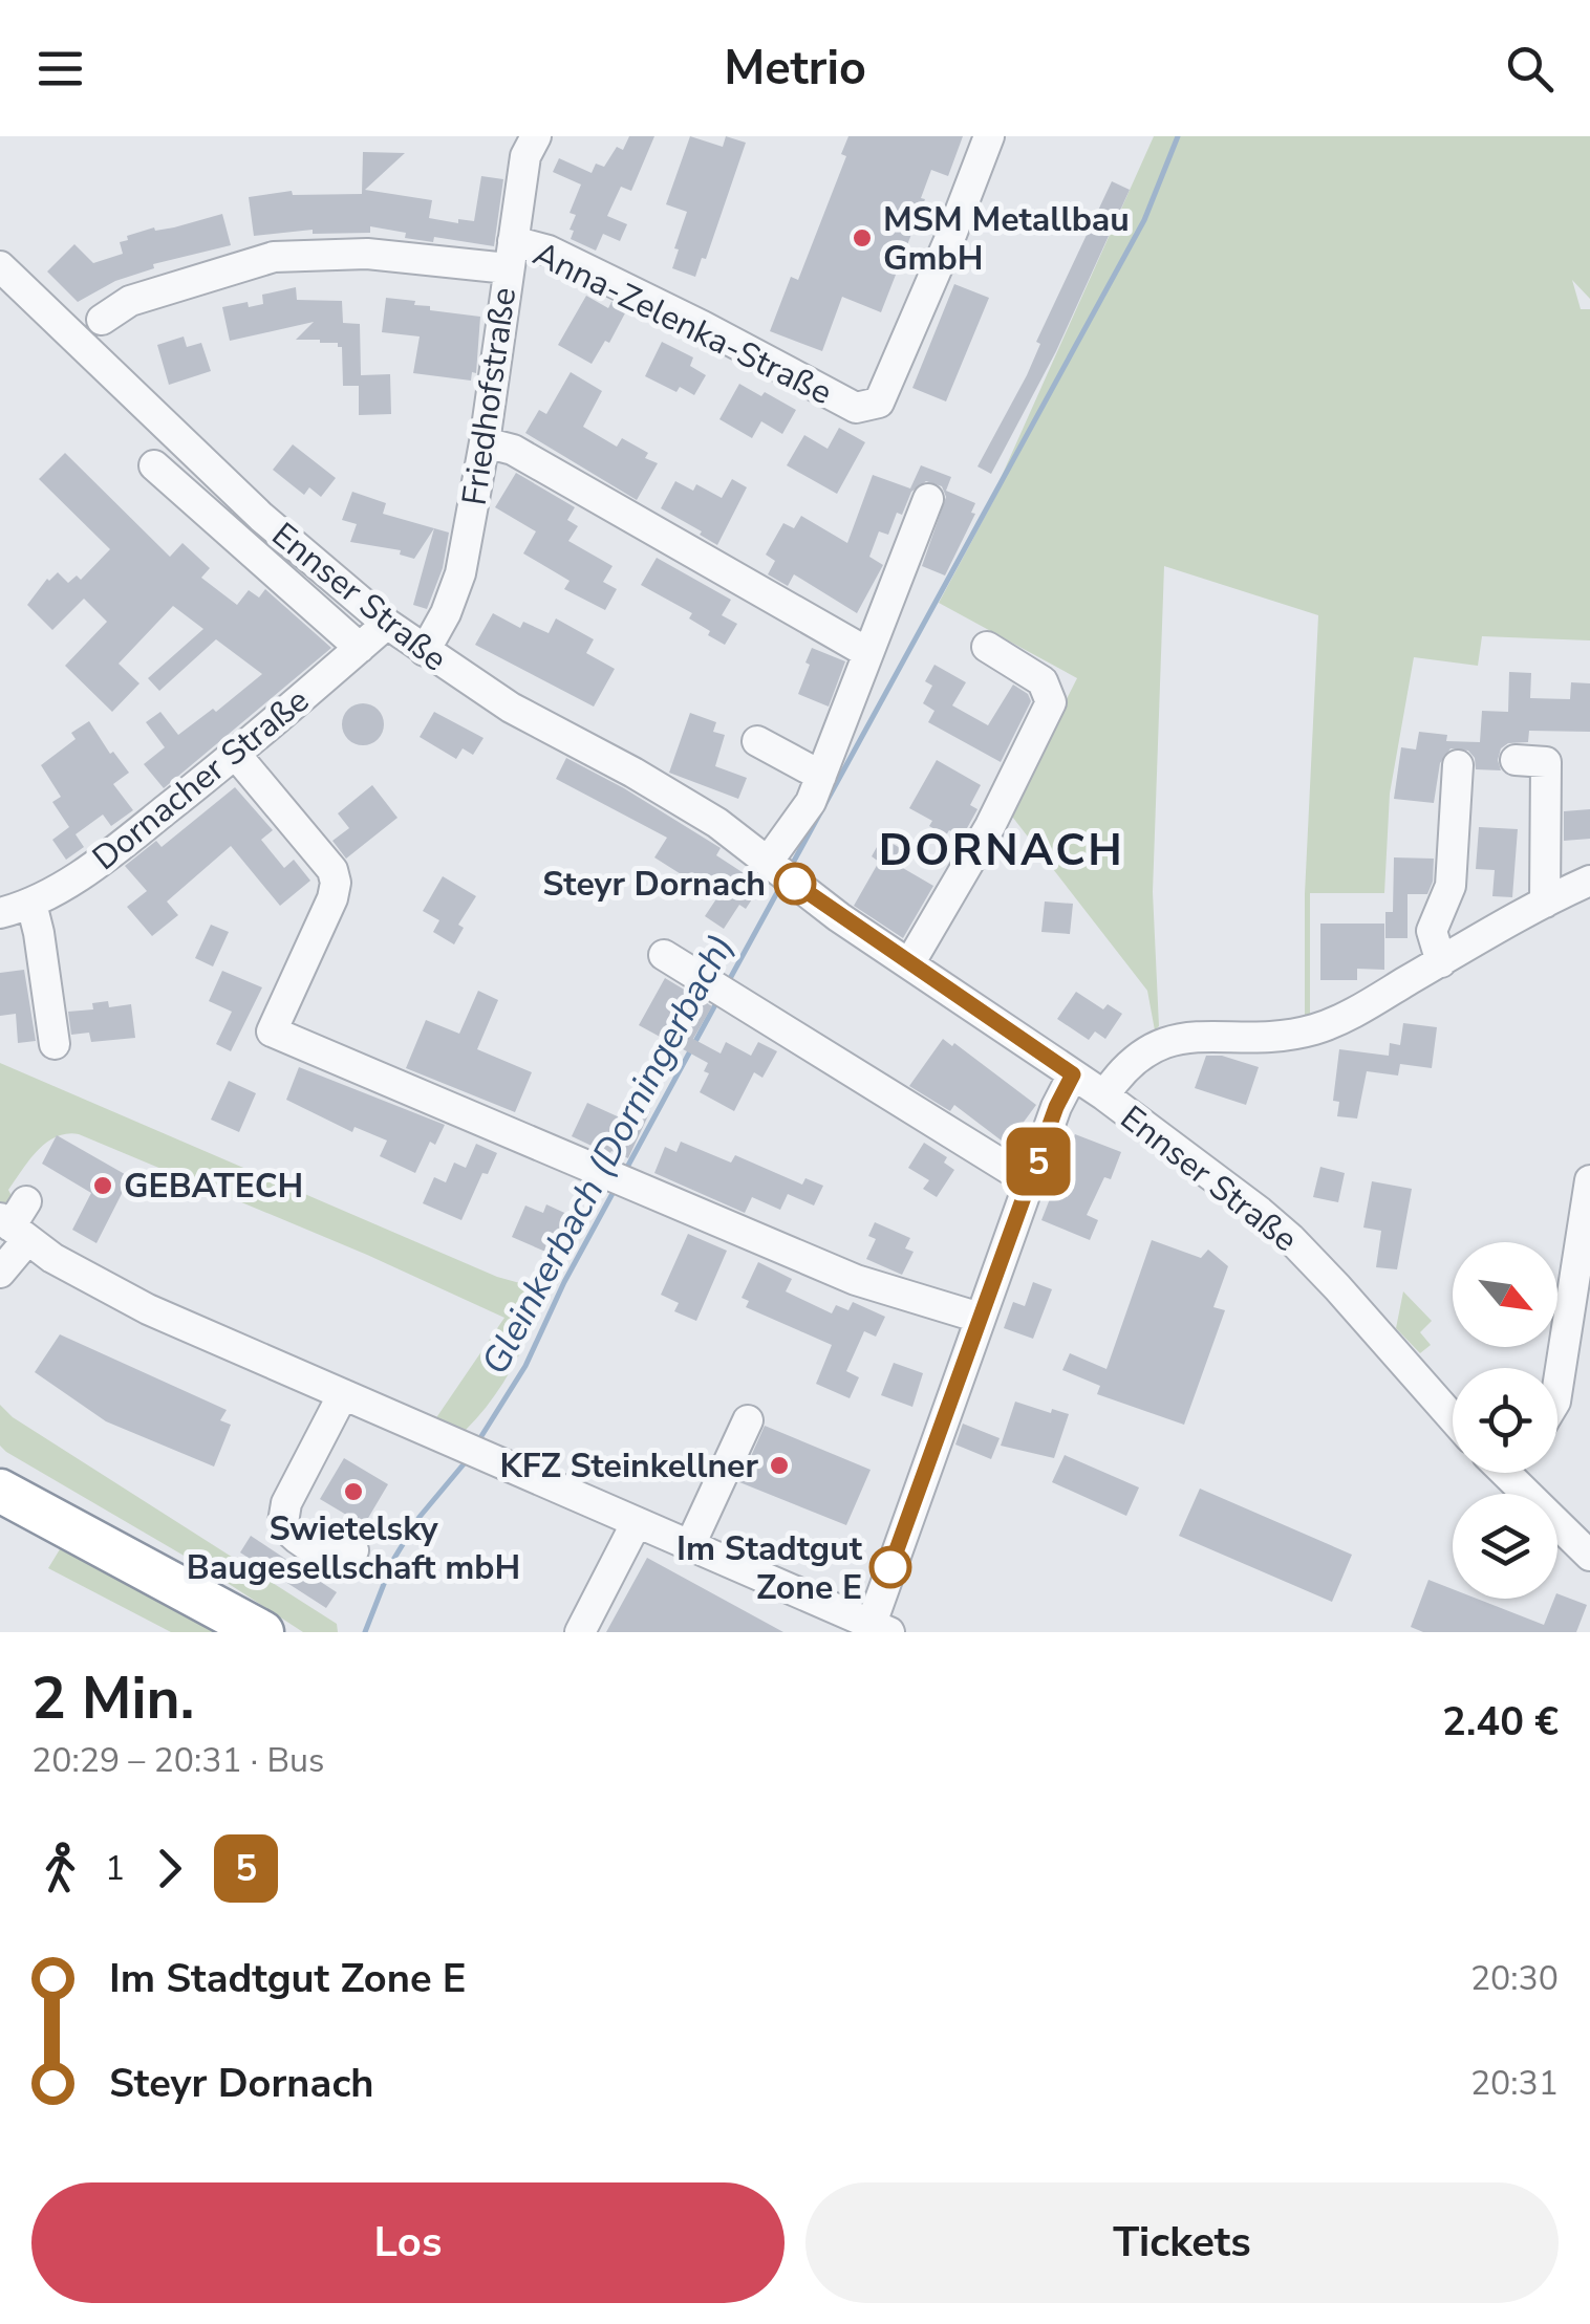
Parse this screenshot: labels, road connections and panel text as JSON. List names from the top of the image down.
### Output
{
  "streets": {
    "street": [
      "Anna-Zelenka-Straße",
      "Friedhofstraße",
      "Ennser Straße",
      "Dornacher Straße"
    ]
  },
  "crossings": [
    ["Anna-Zelenka-Straße", "Friedhofstraße"],
    ["Friedhofstraße", "Ennser Straße"],
    ["Ennser Straße", "Dornacher Straße"]
  ],
  "districts": ["DORNACH"],
  "water": ["Gleinkerbach (Dorningerbach)"],
  "places": [
    "MSM Metallbau GmbH",
    "Steyr Dornach",
    "GEBATECH",
    "KFZ Steinkellner",
    "Swietelsky Baugesellschaft mbH",
    "Im Stadtgut Zone E"
  ],
  "lines": ["bus line 5"],
  "north": "bottom right",
  "page": {
    "header": "Metrio",
    "on_map": "5",
    "heading": ["2 Min.", "20:29 – 20:31 · Bus", "2.40 €"],
    "legs": ["1", "5"],
    "list": [
      {
        "name": "Im Stadtgut Zone E",
        "value": "20:30"
      },
      {
        "name": "Steyr Dornach",
        "value": "20:31"
      }
    ],
    "buttons": ["Los", "Tickets"]
  }
}
